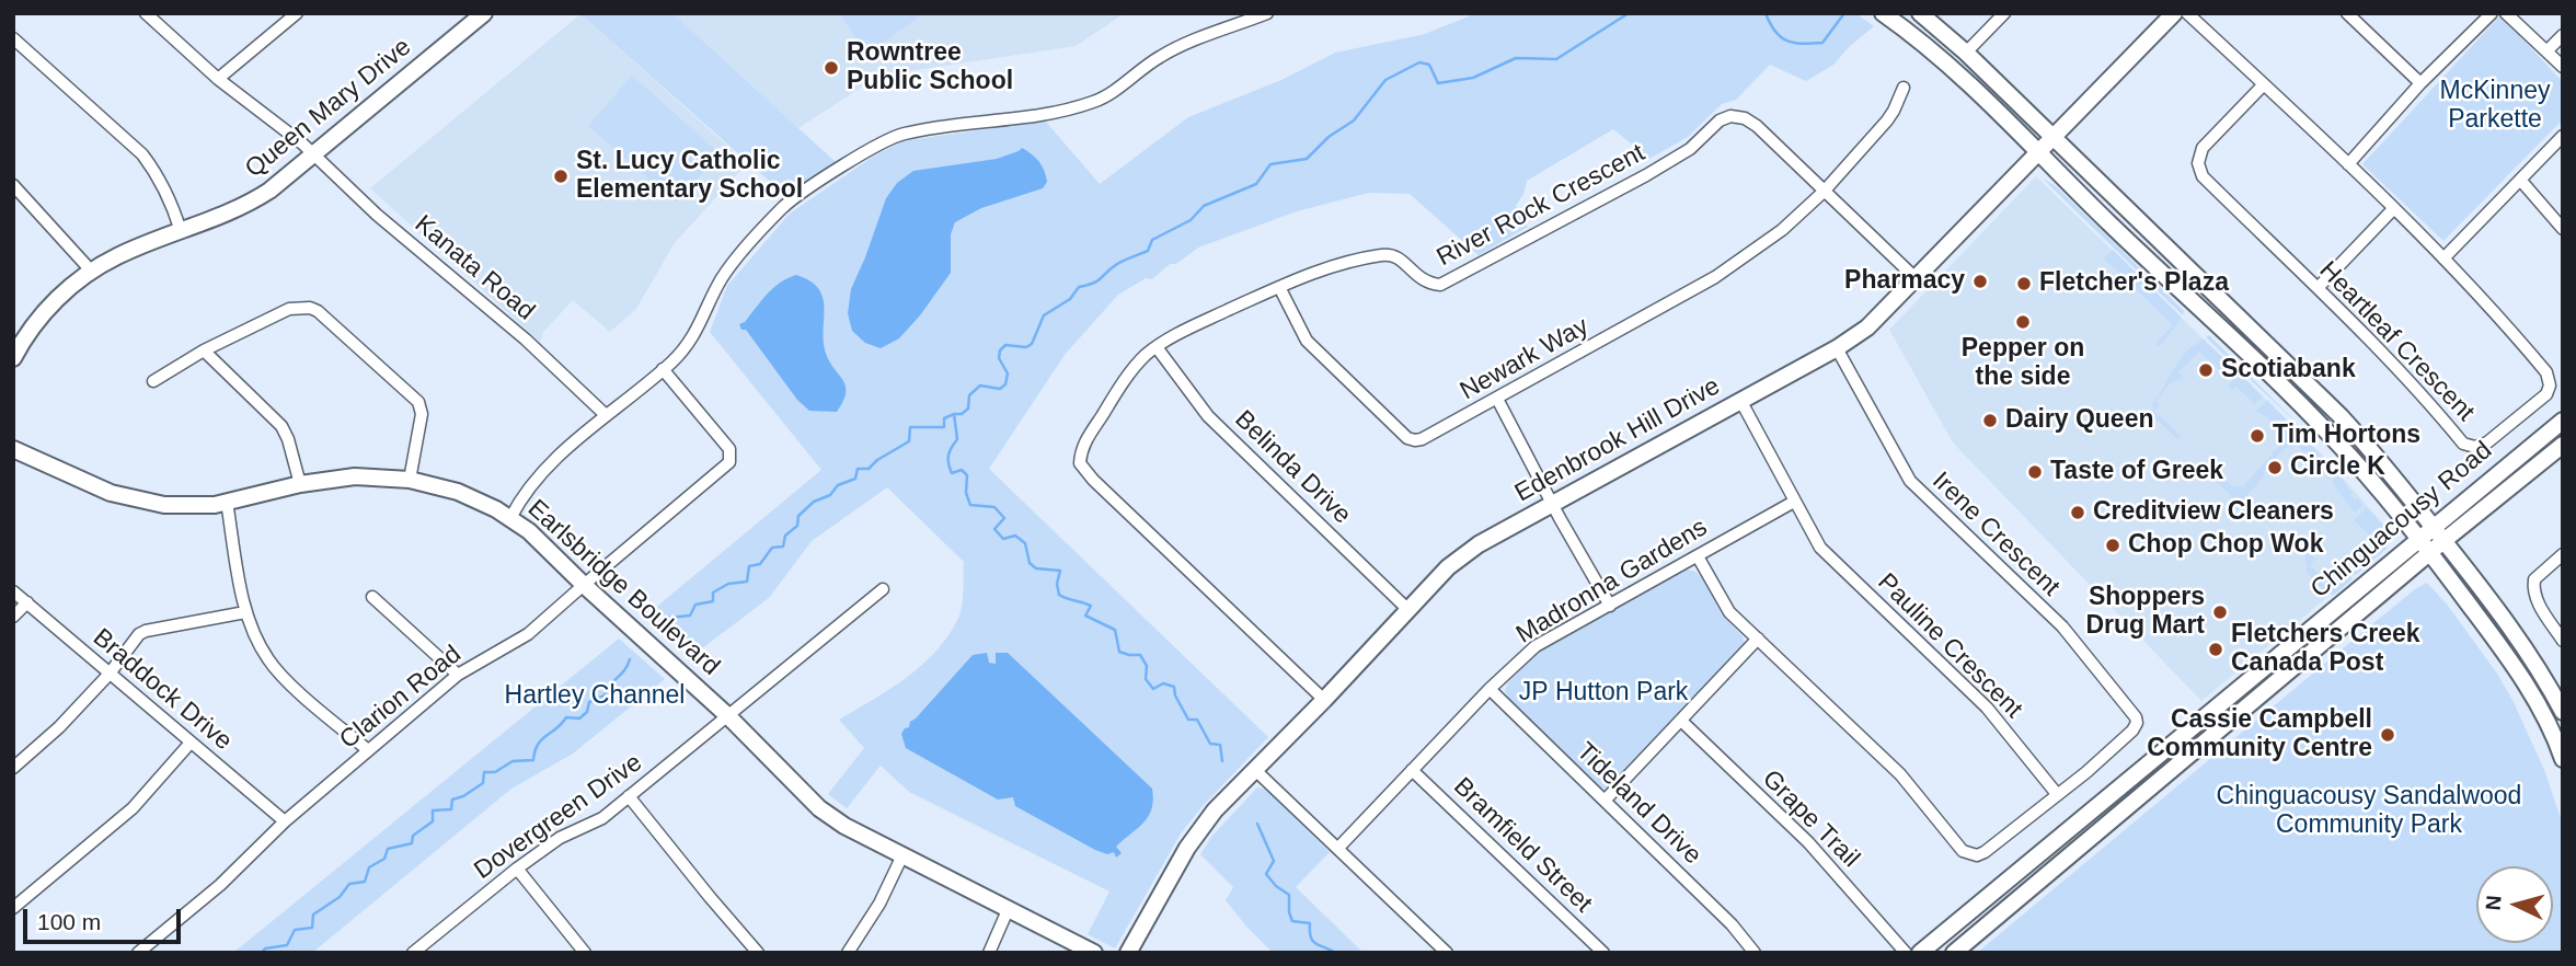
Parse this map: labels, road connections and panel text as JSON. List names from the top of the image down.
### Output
{
  "streets": {
    "main road": [
      "Queen Mary Drive",
      "Edenbrook Hill Drive",
      "Chinguacousy Road",
      "Earlsbridge Boulevard"
    ],
    "street": [
      "River Rock Crescent",
      "Kanata Road",
      "Heartleaf Crescent",
      "Newark Way",
      "Belinda Drive",
      "Irene Crescent",
      "Madronna Gardens",
      "Pauline Crescent",
      "Braddock Drive",
      "Clarion Road",
      "Tideland Drive",
      "Dovergreen Drive",
      "Grape Trail",
      "Bramfield Street"
    ]
  },
  "crossings": [
    ["Queen Mary Drive", "Kanata Road"],
    ["River Rock Crescent", "Newark Way"],
    ["River Rock Crescent", "Edenbrook Hill Drive"],
    ["River Rock Crescent", "Belinda Drive"],
    ["Edenbrook Hill Drive", "Belinda Drive"],
    ["Edenbrook Hill Drive", "Irene Crescent"],
    ["Edenbrook Hill Drive", "Pauline Crescent"],
    ["Irene Crescent", "Pauline Crescent"],
    ["Madronna Gardens", "Pauline Crescent"],
    ["Madronna Gardens", "Tideland Drive"],
    ["Madronna Gardens", "Bramfield Street"],
    ["Earlsbridge Boulevard", "Clarion Road"],
    ["Earlsbridge Boulevard", "Dovergreen Drive"],
    ["Braddock Drive", "Clarion Road"]
  ],
  "parks": [
    "McKinney Parkette",
    "JP Hutton Park",
    "Hartley Channel",
    "Chinguacousy Sandalwood Community Park"
  ],
  "places": [
    "Rowntree Public School",
    "St. Lucy Catholic Elementary School",
    "Pharmacy",
    "Fletcher's Plaza",
    "Pepper on the side",
    "Scotiabank",
    "Dairy Queen",
    "Tim Hortons",
    "Circle K",
    "Taste of Greek",
    "Creditview Cleaners",
    "Chop Chop Wok",
    "Shoppers Drug Mart",
    "Fletchers Creek Canada Post",
    "Cassie Campbell Community Centre"
  ],
  "scale_bar": "100 m",
  "north": "left"
}
